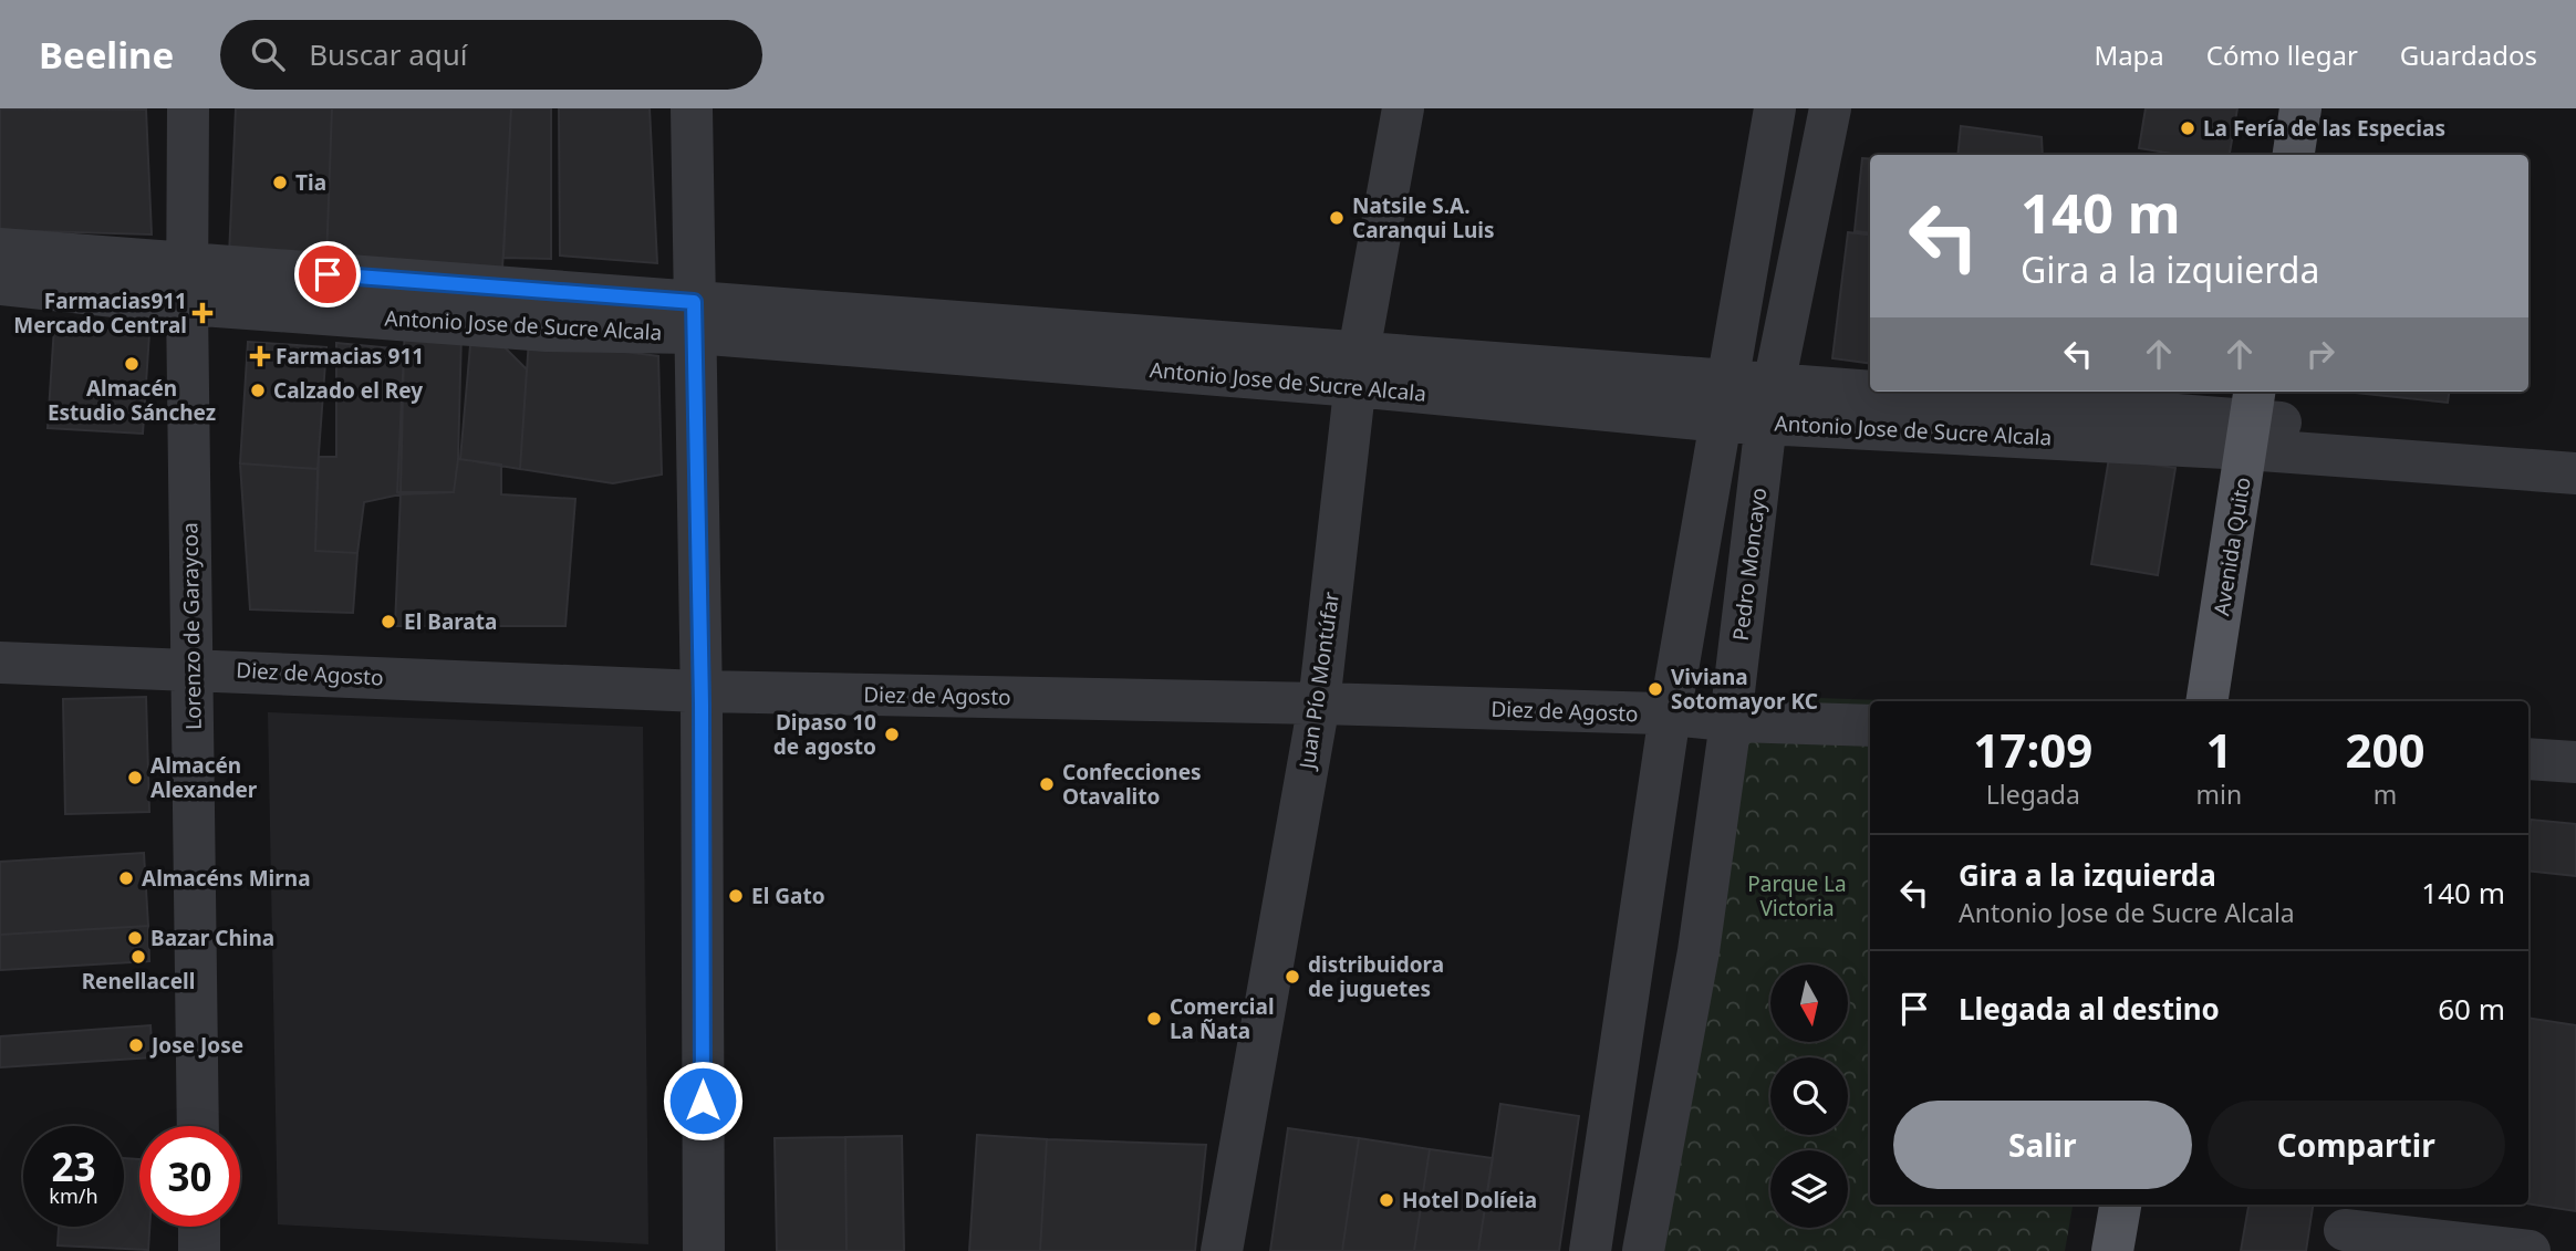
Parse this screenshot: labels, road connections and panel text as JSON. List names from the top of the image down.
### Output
{
  "streets": {
    "main road": ["Avenida Quito"],
    "street": [
      "Antonio Jose de Sucre Alcala",
      "Pedro Moncayo",
      "Lorenzo de Garaycoa",
      "Diez de Agosto",
      "Juan Pío Montúfar"
    ]
  },
  "crossings": [
    ["Antonio Jose de Sucre Alcala", "Avenida Quito"],
    ["Antonio Jose de Sucre Alcala", "Pedro Moncayo"],
    ["Antonio Jose de Sucre Alcala", "Lorenzo de Garaycoa"],
    ["Antonio Jose de Sucre Alcala", "Juan Pío Montúfar"],
    ["Pedro Moncayo", "Diez de Agosto"],
    ["Lorenzo de Garaycoa", "Diez de Agosto"],
    ["Diez de Agosto", "Juan Pío Montúfar"]
  ],
  "parks": ["Parque La Victoria"],
  "places": {
    "other": [
      "La Fería de las Especias",
      "Tia",
      "Natsile S.A. Caranqui Luis",
      "Almacén Estudio Sánchez",
      "Calzado el Rey",
      "El Barata",
      "Viviana Sotomayor KC",
      "Dipaso 10 de agosto",
      "Almacén Alexander",
      "Confecciones Otavalito",
      "Almacéns Mirna",
      "El Gato",
      "Bazar China",
      "Renellacell",
      "distribuidora de juguetes",
      "Comercial La Ñata",
      "Jose Jose",
      "Hotel Dolíeia"
    ],
    "health": ["Farmacias911 Mercado Central", "Farmacias 911"]
  },
  "north": "bottom",
  "page": {
    "header": "Beeline",
    "search": "Buscar aquí",
    "nav": ["Mapa", "Cómo llegar", "Guardados"],
    "turn": ["140 m", "Gira a la izquierda"],
    "eta": [
      "17:09",
      "Llegada",
      "1",
      "min",
      "200",
      "m"
    ],
    "list": [
      {
        "name": "Gira a la izquierda",
        "note": "Antonio Jose de Sucre Alcala",
        "value": "140 m"
      },
      {
        "name": "Llegada al destino",
        "value": "60 m"
      }
    ],
    "buttons": ["Salir", "Compartir"],
    "speed": "23 km/h",
    "limit": "30"
  }
}
